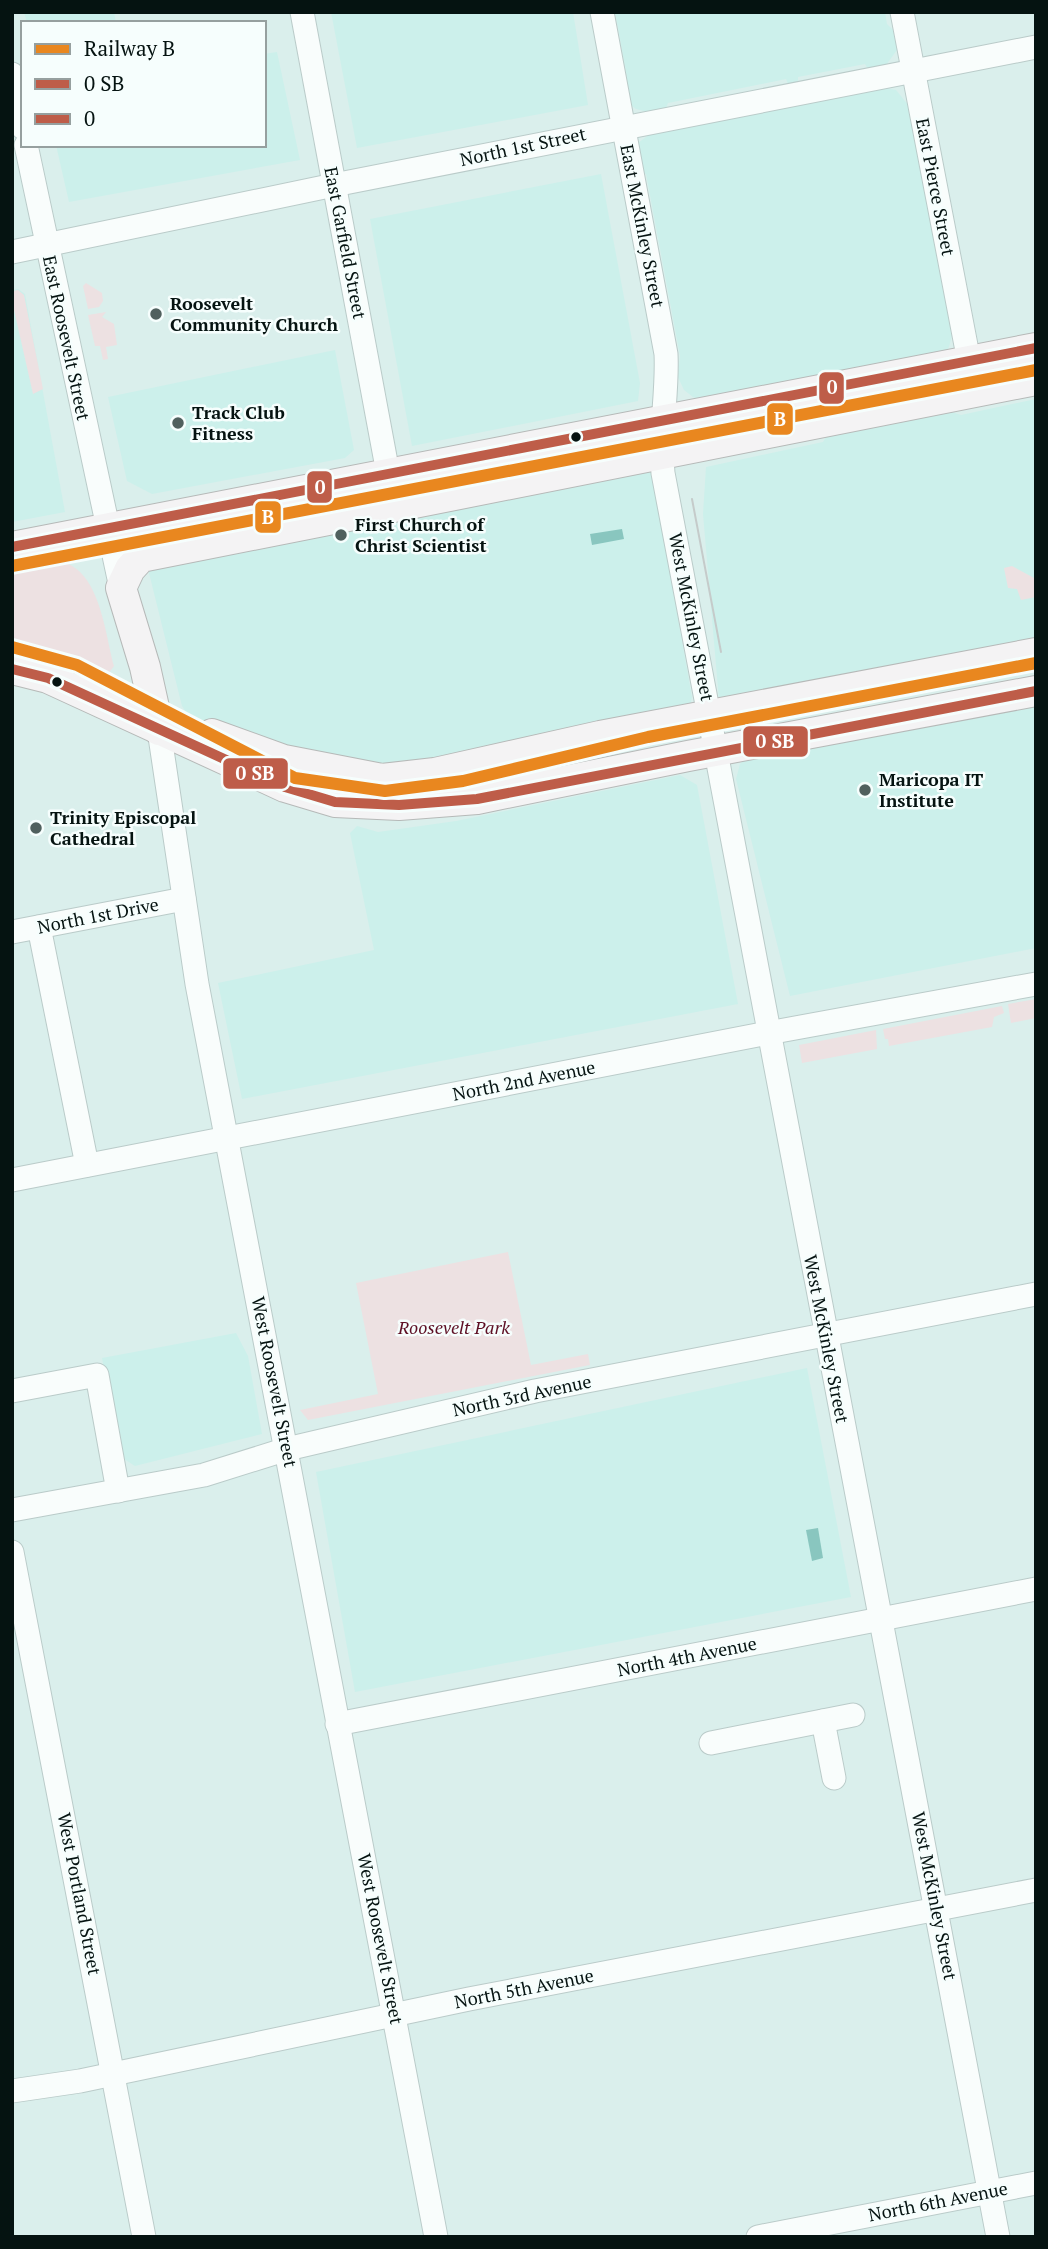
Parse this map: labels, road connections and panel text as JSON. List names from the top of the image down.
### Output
{
  "streets": {
    "main road": ["West Roosevelt Street"],
    "street": [
      "North 1st Street",
      "East Pierce Street",
      "East McKinley Street",
      "East Garfield Street",
      "East Roosevelt Street",
      "West McKinley Street",
      "North 1st Drive",
      "North 2nd Avenue",
      "North 3rd Avenue",
      "North 4th Avenue",
      "West Portland Street",
      "North 5th Avenue",
      "North 6th Avenue"
    ]
  },
  "crossings": [
    ["North 1st Street", "East Pierce Street"],
    ["North 1st Street", "East McKinley Street"],
    ["North 1st Street", "East Garfield Street"],
    ["North 1st Street", "East Roosevelt Street"],
    ["East McKinley Street", "West McKinley Street"],
    ["East Roosevelt Street", "West Roosevelt Street"],
    ["West McKinley Street", "North 2nd Avenue"],
    ["West McKinley Street", "North 3rd Avenue"],
    ["West McKinley Street", "North 4th Avenue"],
    ["West McKinley Street", "North 5th Avenue"],
    ["West McKinley Street", "North 6th Avenue"],
    ["North 1st Drive", "West Roosevelt Street"],
    ["North 2nd Avenue", "West Roosevelt Street"],
    ["West Roosevelt Street", "North 3rd Avenue"],
    ["West Roosevelt Street", "North 4th Avenue"],
    ["West Roosevelt Street", "North 5th Avenue"],
    ["West Portland Street", "North 5th Avenue"]
  ],
  "parks": ["Roosevelt Park"],
  "places": [
    "Roosevelt Community Church",
    "Track Club Fitness",
    "First Church of Christ Scientist",
    "Maricopa IT Institute",
    "Trinity Episcopal Cathedral"
  ],
  "lines": ["transit line 0", "rail line B"],
  "legend": ["Railway B", "0 SB", "0"]
}
